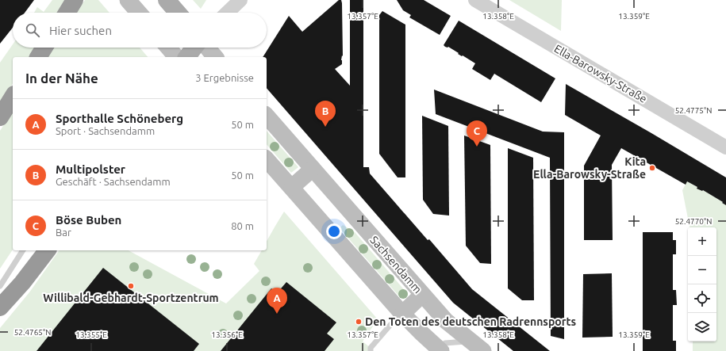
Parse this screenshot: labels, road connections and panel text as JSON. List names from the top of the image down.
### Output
{
  "streets": {
    "main road": ["Sachsendamm"],
    "street": ["Ella-Barowsky-Straße"]
  },
  "places": ["Kita Ella-Barowsky-Straße", "Willibald-Gebhardt-Sportzentrum", "Den Toten des deutschen Radrennsports"],
  "page": {
    "search": "Hier suchen",
    "heading": ["In der Nähe", "3 Ergebnisse"],
    "list": [
      {
        "mark": "A",
        "name": "Sporthalle Schöneberg",
        "note": "Sport · Sachsendamm",
        "value": "50 m"
      },
      {
        "mark": "B",
        "name": "Multipolster",
        "note": "Geschäft · Sachsendamm",
        "value": "50 m"
      },
      {
        "mark": "C",
        "name": "Böse Buben",
        "note": "Bar",
        "value": "80 m"
      }
    ],
    "pins": ["B", "C", "A"],
    "map_buttons": ["+", "−"]
  },
  "coordinates": [
    "13.357°E",
    "13.358°E",
    "13.359°E",
    "52.4775°N",
    "52.4770°N",
    "52.4765°N",
    "13.355°E",
    "13.356°E"
  ]
}
